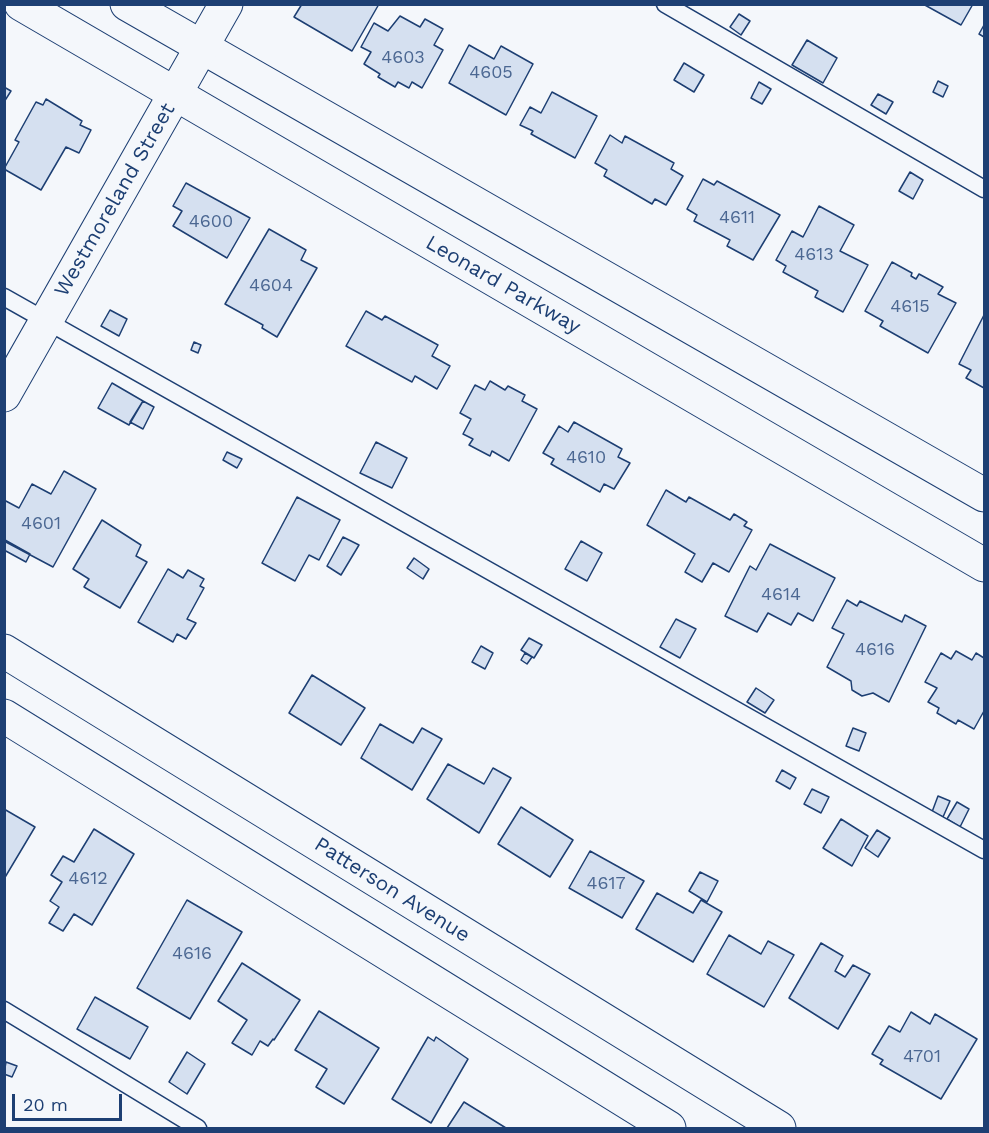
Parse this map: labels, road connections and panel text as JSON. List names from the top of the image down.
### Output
{
  "streets": {
    "street": ["Westmoreland Street", "Leonard Parkway", "Patterson Avenue"]
  },
  "crossings": [
    ["Westmoreland Street", "Leonard Parkway"]
  ],
  "house_numbers": [
    "4603",
    "4605",
    "4611",
    "4600",
    "4613",
    "4604",
    "4615",
    "4610",
    "4601",
    "4614",
    "4616",
    "4612",
    "4617",
    "4616",
    "4701"
  ],
  "scale_bar": "20 m"
}
